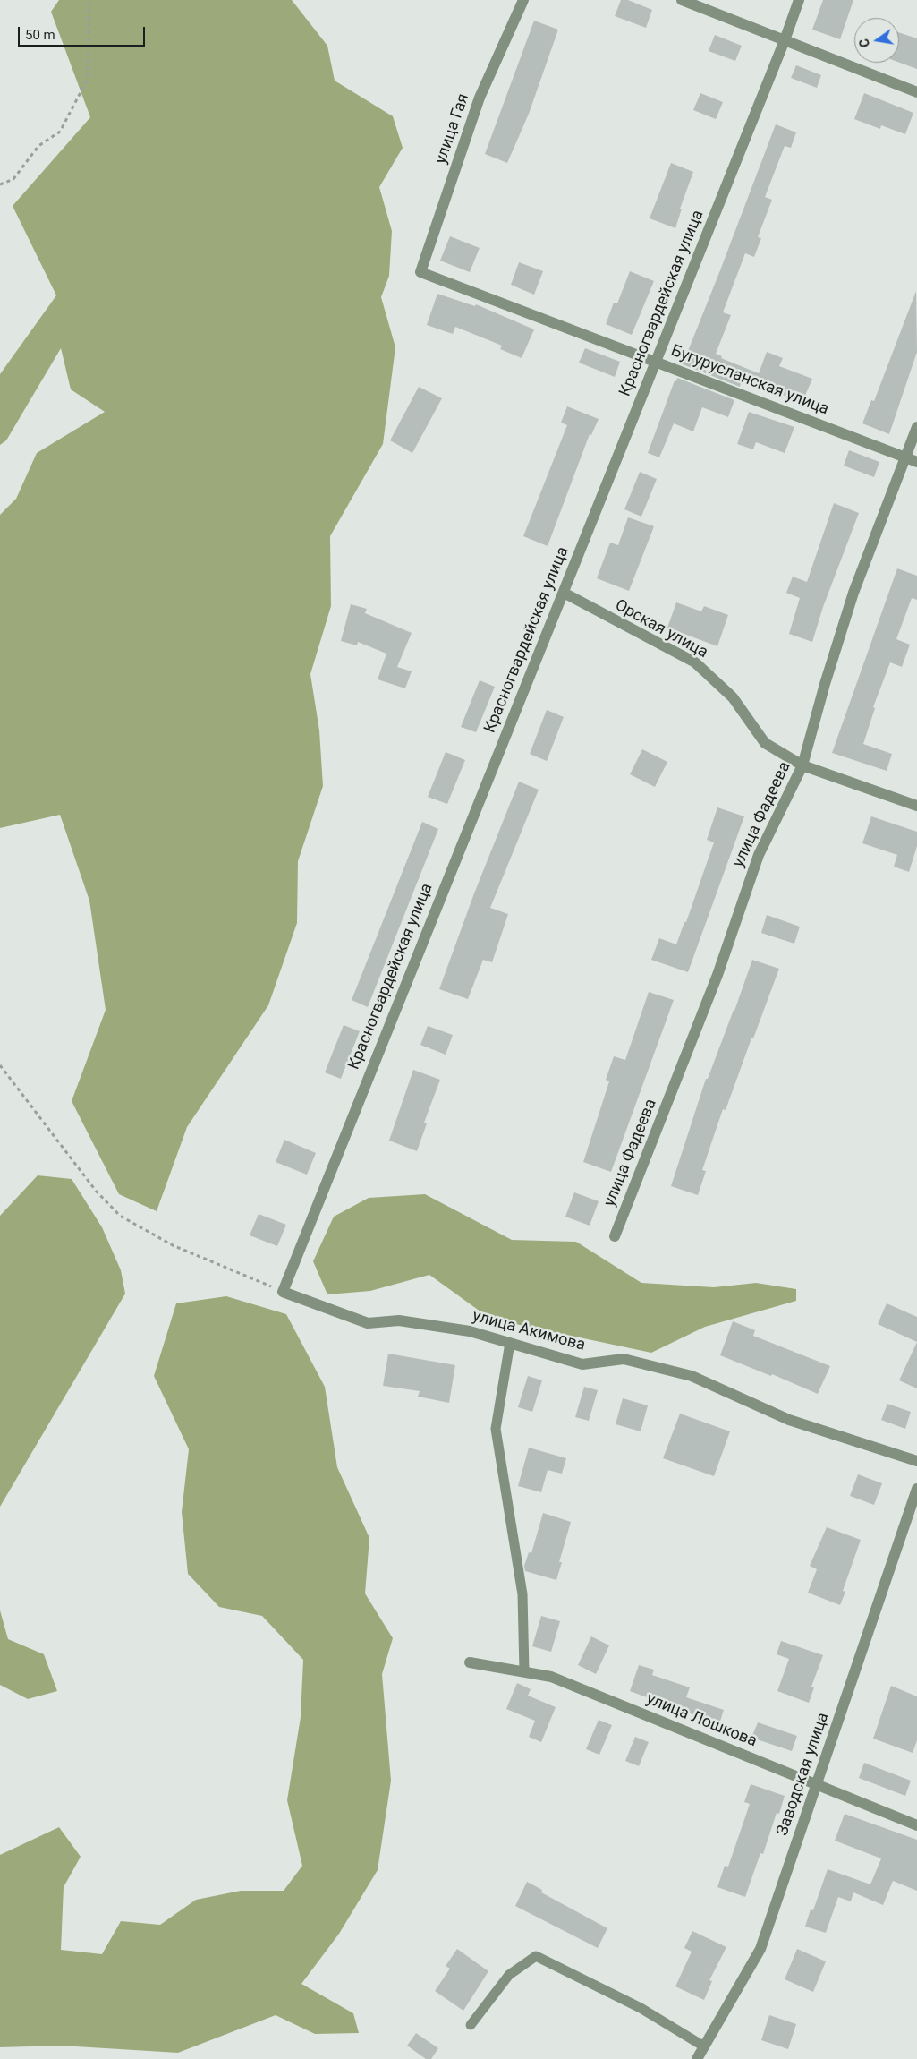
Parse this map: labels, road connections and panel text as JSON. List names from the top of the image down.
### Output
{
  "streets": {
    "street": [
      "улица Гая",
      "Красногвардейская улица",
      "Бугурусланская улица",
      "Орская улица",
      "улица Фадеева",
      "улица Акимова",
      "улица Лошкова",
      "Заводская улица"
    ]
  },
  "crossings": [
    ["улица Гая", "Бугурусланская улица"],
    ["Красногвардейская улица", "Бугурусланская улица"],
    ["Красногвардейская улица", "Орская улица"],
    ["Красногвардейская улица", "улица Акимова"],
    ["Бугурусланская улица", "улица Фадеева"],
    ["Орская улица", "улица Фадеева"],
    ["улица Лошкова", "Заводская улица"]
  ],
  "scale_bar": "50 m",
  "north": "left"
}
